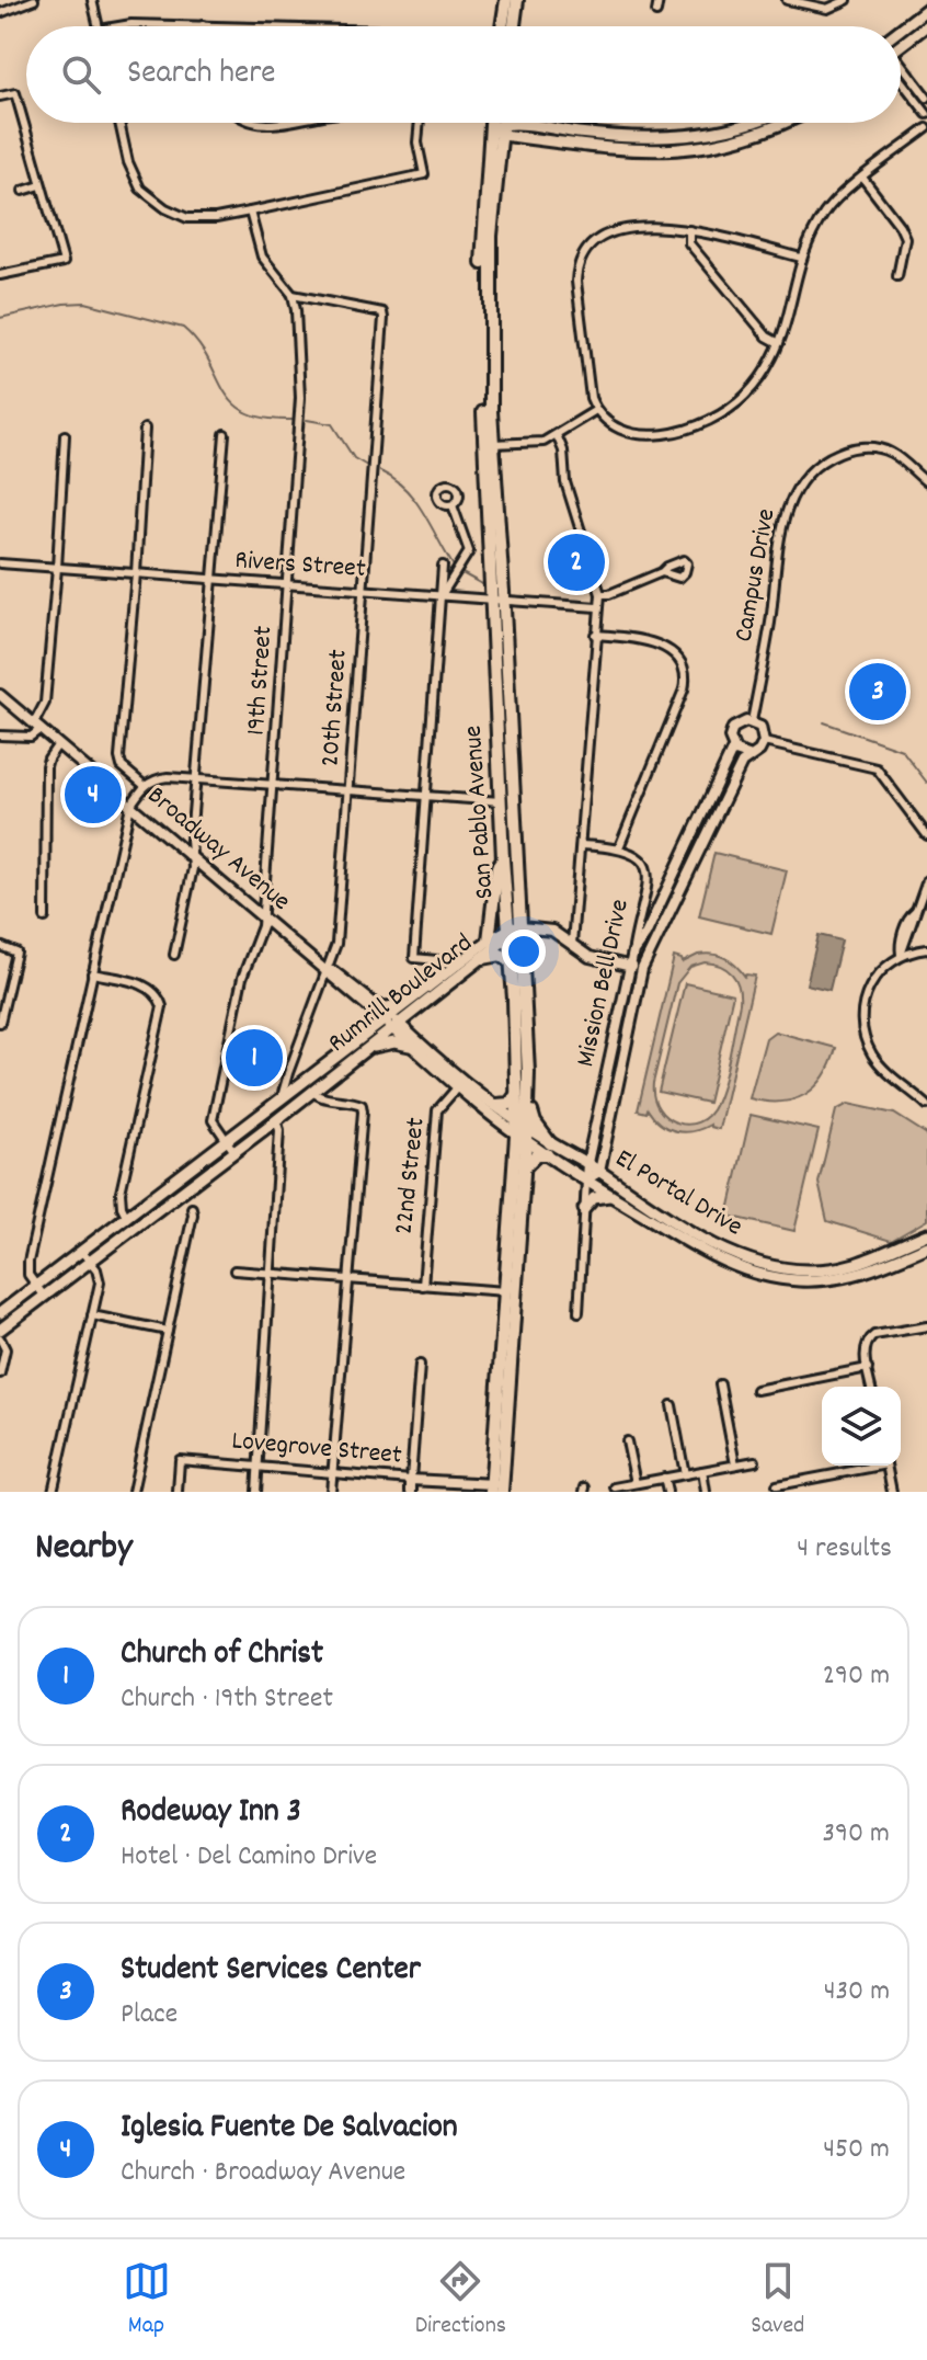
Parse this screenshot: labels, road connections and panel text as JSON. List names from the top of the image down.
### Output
{
  "streets": {
    "main road": [
      "San Pablo Avenue",
      "Broadway Avenue",
      "Rumrill Boulevard",
      "El Portal Drive"
    ],
    "street": [
      "Rivers Street",
      "Campus Drive",
      "19th Street",
      "20th Street",
      "Mission Bell Drive",
      "22nd Street",
      "Lovegrove Street"
    ]
  },
  "crossings": [
    ["Rivers Street", "19th Street"],
    ["Rivers Street", "20th Street"],
    ["Rivers Street", "San Pablo Avenue"],
    ["19th Street", "20th Street"],
    ["19th Street", "Broadway Avenue"],
    ["19th Street", "Rumrill Boulevard"],
    ["20th Street", "Broadway Avenue"],
    ["20th Street", "Rumrill Boulevard"],
    ["San Pablo Avenue", "Broadway Avenue"],
    ["San Pablo Avenue", "Rumrill Boulevard"],
    ["San Pablo Avenue", "El Portal Drive"],
    ["San Pablo Avenue", "Lovegrove Street"],
    ["Broadway Avenue", "Rumrill Boulevard"],
    ["Broadway Avenue", "22nd Street"],
    ["Broadway Avenue", "El Portal Drive"],
    ["Mission Bell Drive", "El Portal Drive"]
  ],
  "page": {
    "search": "Search here",
    "pins": [
      "2",
      "3",
      "4",
      "1"
    ],
    "heading": ["Nearby", "4 results"],
    "list": [
      {
        "mark": "1",
        "name": "Church of Christ",
        "note": "Church · 19th Street",
        "value": "290 m"
      },
      {
        "mark": "2",
        "name": "Rodeway Inn 3",
        "note": "Hotel · Del Camino Drive",
        "value": "390 m"
      },
      {
        "mark": "3",
        "name": "Student Services Center",
        "note": "Place",
        "value": "430 m"
      },
      {
        "mark": "4",
        "name": "Iglesia Fuente De Salvacion",
        "note": "Church · Broadway Avenue",
        "value": "450 m"
      }
    ],
    "nav": ["Map", "Directions", "Saved"]
  }
}
